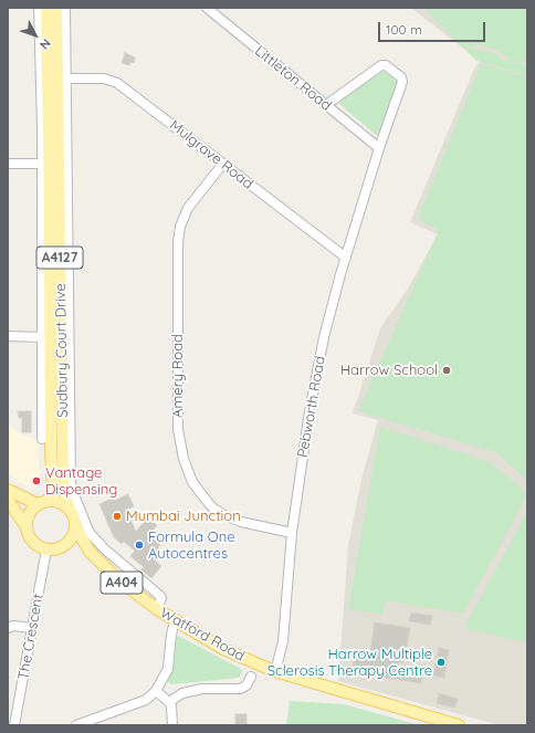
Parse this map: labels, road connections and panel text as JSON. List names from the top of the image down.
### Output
{
  "streets": {
    "main road": [
      "A4127",
      "Sudbury Court Drive",
      "A404",
      "Watford Road"
    ],
    "street": [
      "Littleton Road",
      "Mulgrave Road",
      "Amery Road",
      "Pebworth Road",
      "The Crescent"
    ]
  },
  "crossings": [
    ["Littleton Road", "Pebworth Road"],
    ["Mulgrave Road", "Sudbury Court Drive"],
    ["Mulgrave Road", "Amery Road"],
    ["Mulgrave Road", "Pebworth Road"],
    ["Sudbury Court Drive", "Watford Road"],
    ["Sudbury Court Drive", "The Crescent"],
    ["Amery Road", "Pebworth Road"],
    ["Pebworth Road", "Watford Road"],
    ["Watford Road", "The Crescent"]
  ],
  "places": [
    "Harrow School",
    "Vantage Dispensing",
    "Mumbai Junction",
    "Formula One Autocentres",
    "Harrow Multiple Sclerosis Therapy Centre"
  ],
  "scale_bar": "100 m",
  "north": "bottom right"
}
